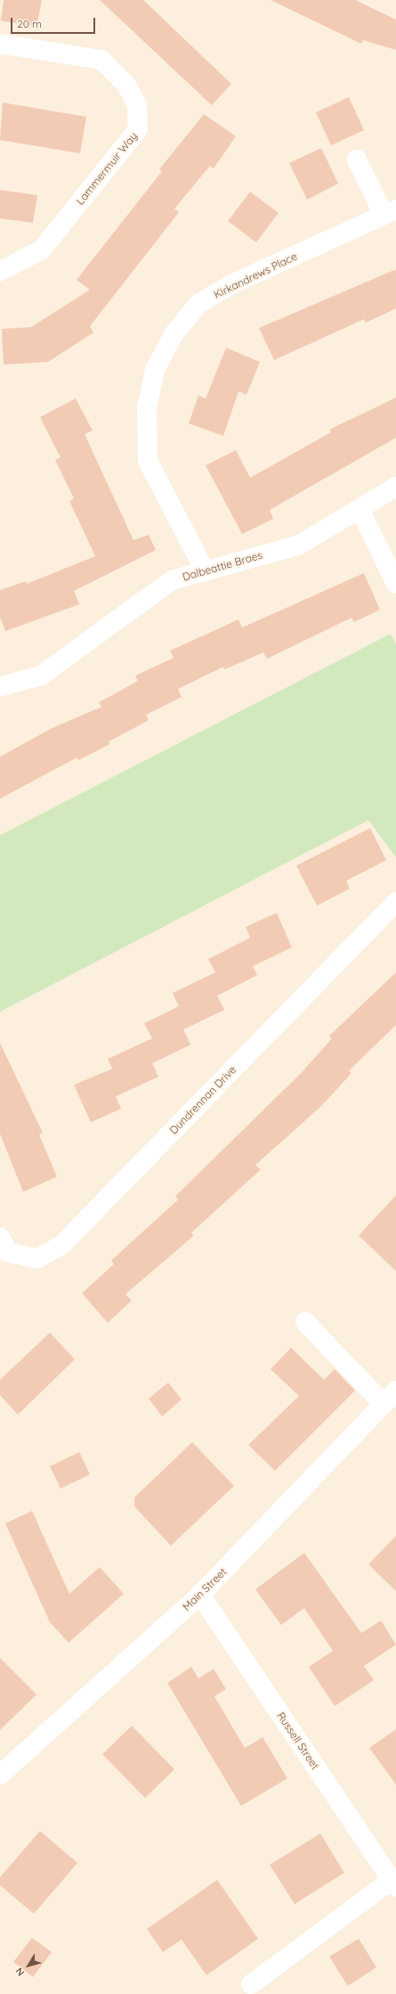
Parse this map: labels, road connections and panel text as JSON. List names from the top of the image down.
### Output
{
  "streets": {
    "street": [
      "Lammermuir Way",
      "Kirkandrews Place",
      "Dalbeattie Braes",
      "Dundrennan Drive",
      "Main Street",
      "Russell Street"
    ]
  },
  "crossings": [
    ["Kirkandrews Place", "Dalbeattie Braes"],
    ["Main Street", "Russell Street"]
  ],
  "scale_bar": "20 m",
  "north": "bottom left"
}
